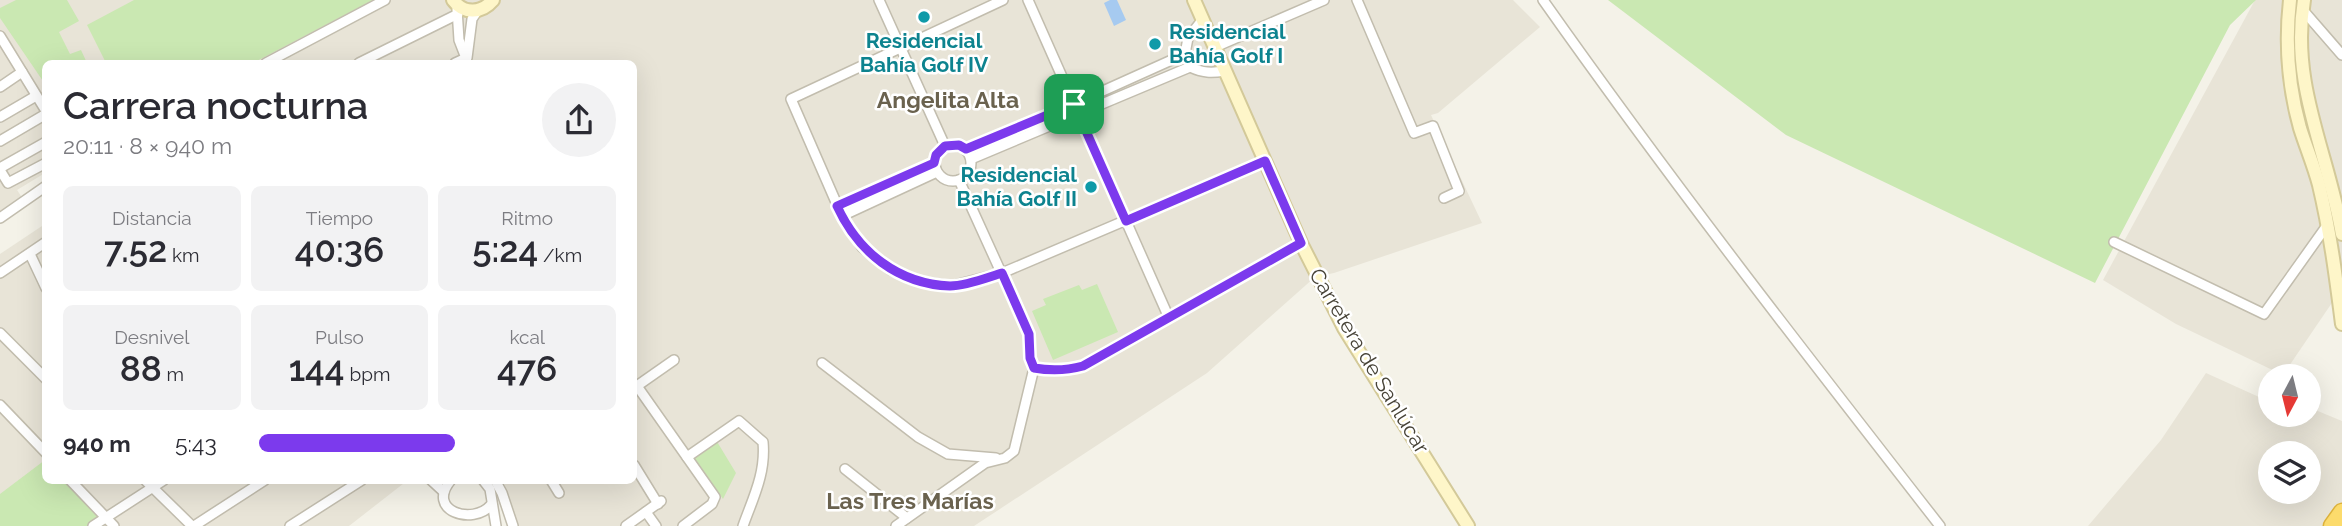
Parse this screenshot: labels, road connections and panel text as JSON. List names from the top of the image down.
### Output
{
  "streets": {
    "main road": ["Carretera de Sanlúcar"]
  },
  "districts": ["Angelita Alta", "Las Tres Marías"],
  "places": ["Residencial Bahía Golf IV", "Residencial Bahía Golf I", "Residencial Bahía Golf II"],
  "north": "bottom",
  "page": {
    "heading": ["Carrera nocturna", "20:11 · 8 × 940 m"],
    "stats": [
      ["Distancia", "7.52 km"],
      ["Tiempo", "40:36"],
      ["Ritmo", "5:24 /km"],
      ["Desnivel", "88 m"],
      ["Pulso", "144 bpm"],
      ["kcal", "476"]
    ],
    "list": [
      {
        "name": "940 m",
        "note": "5:43"
      }
    ]
  }
}
